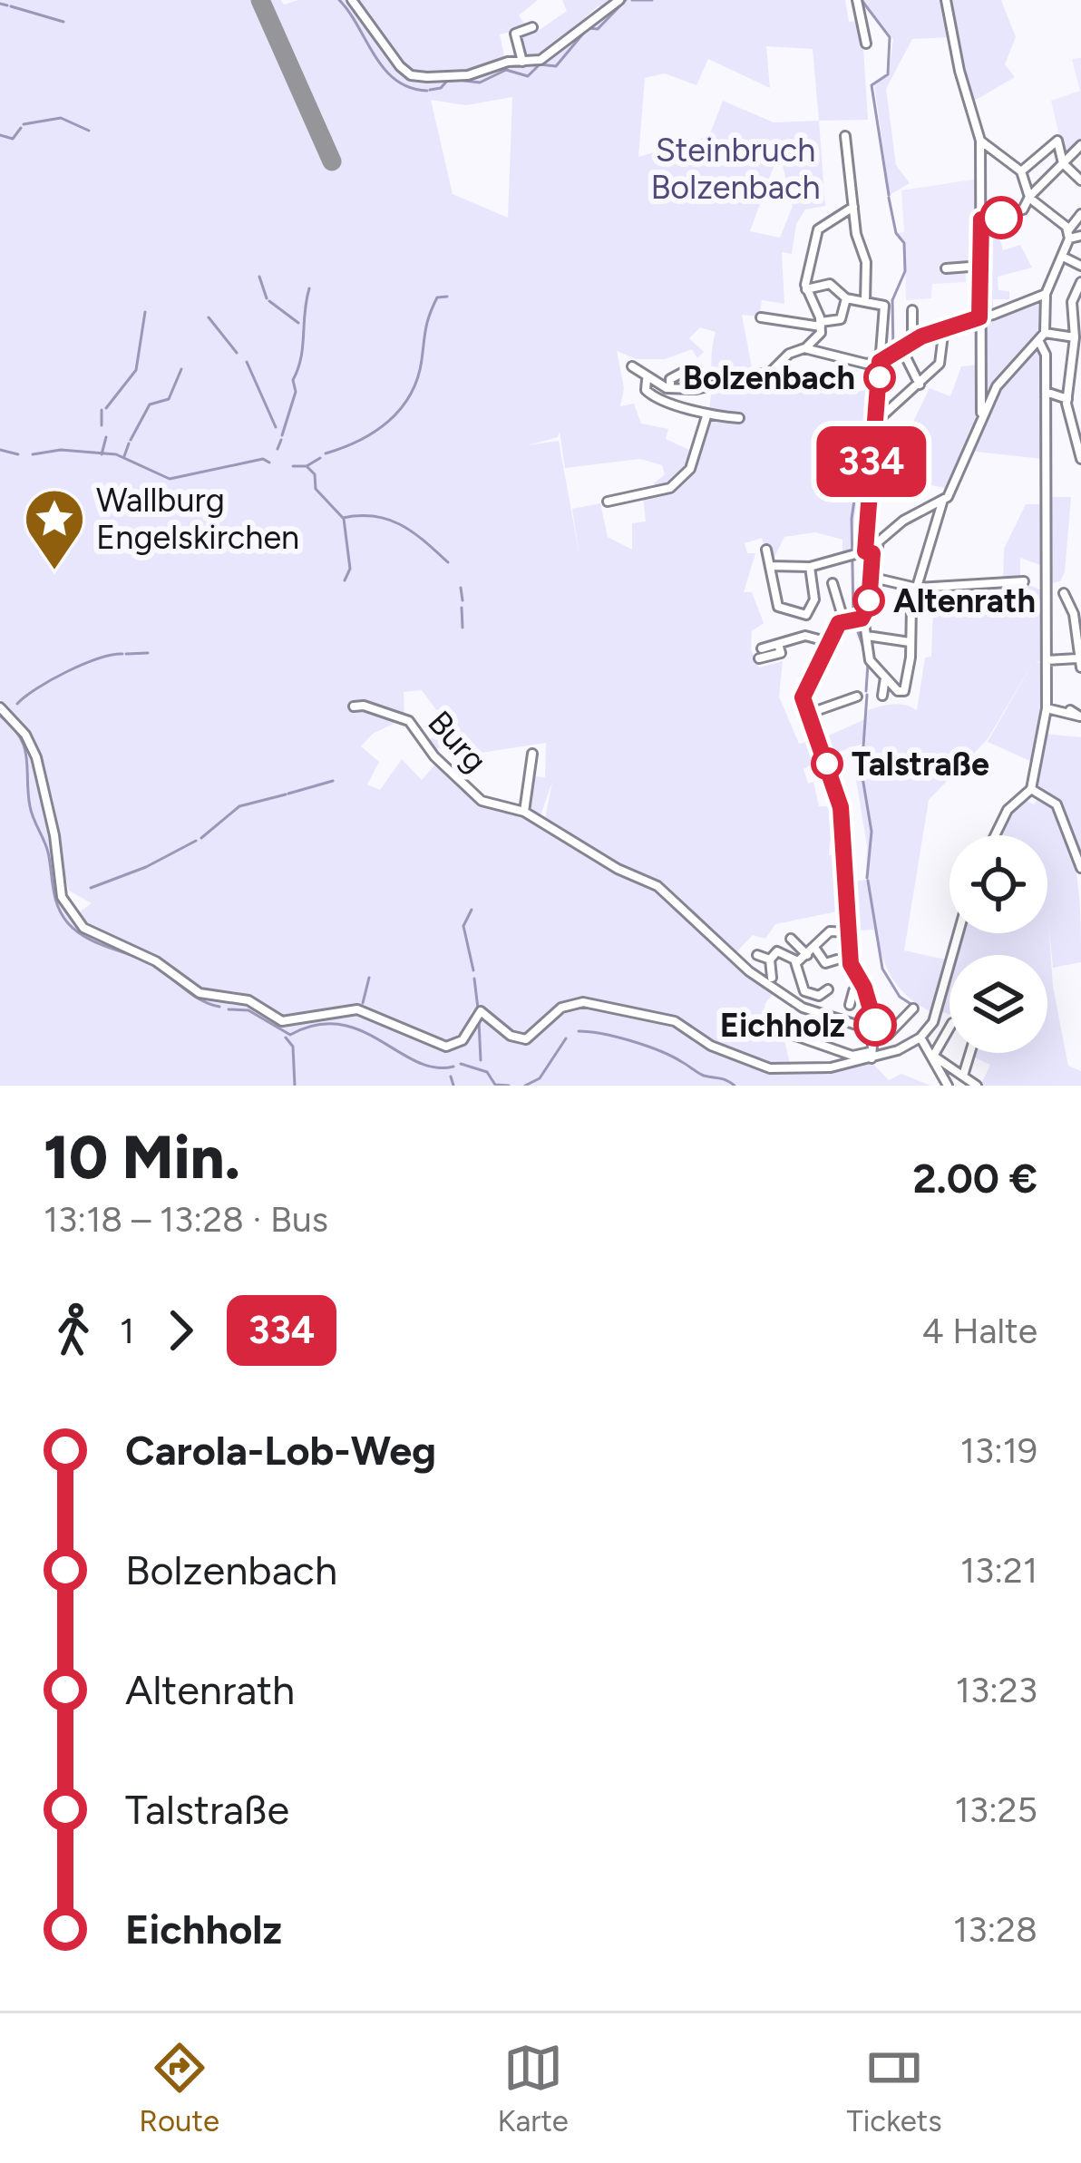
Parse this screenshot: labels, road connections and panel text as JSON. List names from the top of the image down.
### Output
{
  "streets": {
    "street": ["Burg"]
  },
  "parks": ["Steinbruch Bolzenbach"],
  "places": {
    "other": [
      "Bolzenbach",
      "Altenrath",
      "Talstraße",
      "Eichholz"
    ],
    "place": ["Wallburg Engelskirchen"]
  },
  "lines": ["bus line 334"],
  "page": {
    "on_map": "334",
    "heading": ["10 Min.", "13:18 – 13:28 · Bus", "2.00 €"],
    "legs": ["1", "334", "4 Halte"],
    "list": [
      {
        "name": "Carola-Lob-Weg",
        "value": "13:19"
      },
      {
        "name": "Bolzenbach",
        "value": "13:21"
      },
      {
        "name": "Altenrath",
        "value": "13:23"
      },
      {
        "name": "Talstraße",
        "value": "13:25"
      },
      {
        "name": "Eichholz",
        "value": "13:28"
      }
    ],
    "tabs": ["Route", "Karte", "Tickets"]
  }
}
